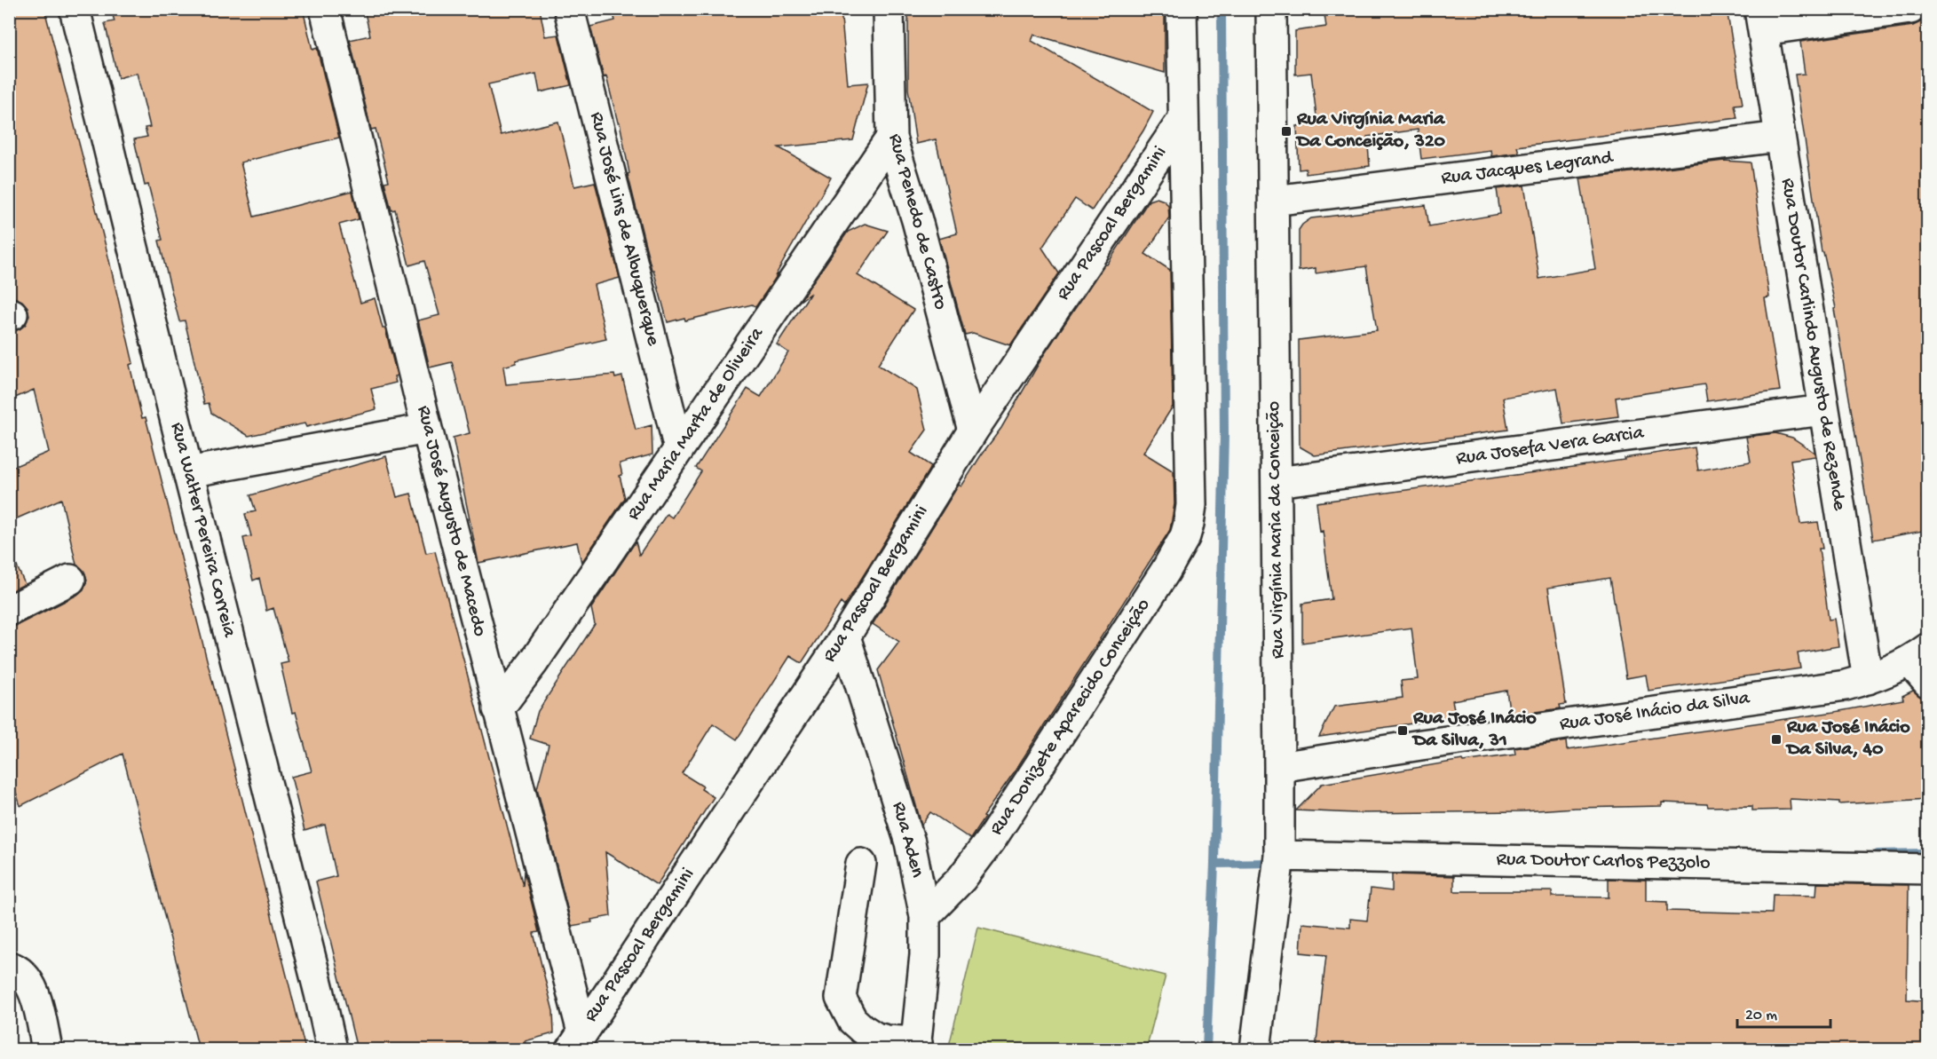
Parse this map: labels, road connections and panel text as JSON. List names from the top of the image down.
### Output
{
  "streets": {
    "street": [
      "Rua Jacques Legrand",
      "Rua Penedo de Castro",
      "Rua Pascoal Bergamini",
      "Rua José Lins de Albuquerque",
      "Rua Doutor Carlindo Augusto de Rezende",
      "Rua Maria Marta de Oliveira",
      "Rua Josefa Vera Garcia",
      "Rua José Augusto de Macedo",
      "Rua Walter Pereira Correia",
      "Rua Virgínia Maria da Conceição",
      "Rua José Inácio da Silva",
      "Rua Donizete Aparecido Conceição",
      "Rua Aden",
      "Rua Doutor Carlos Pezzolo"
    ]
  },
  "crossings": [
    ["Rua Jacques Legrand", "Rua Doutor Carlindo Augusto de Rezende"],
    ["Rua Jacques Legrand", "Rua Virgínia Maria da Conceição"],
    ["Rua Penedo de Castro", "Rua Pascoal Bergamini"],
    ["Rua Penedo de Castro", "Rua Maria Marta de Oliveira"],
    ["Rua Pascoal Bergamini", "Rua José Augusto de Macedo"],
    ["Rua Pascoal Bergamini", "Rua Donizete Aparecido Conceição"],
    ["Rua Pascoal Bergamini", "Rua Aden"],
    ["Rua José Lins de Albuquerque", "Rua Maria Marta de Oliveira"],
    ["Rua Doutor Carlindo Augusto de Rezende", "Rua Josefa Vera Garcia"],
    ["Rua Doutor Carlindo Augusto de Rezende", "Rua José Inácio da Silva"],
    ["Rua Maria Marta de Oliveira", "Rua José Augusto de Macedo"],
    ["Rua Josefa Vera Garcia", "Rua Virgínia Maria da Conceição"],
    ["Rua Virgínia Maria da Conceição", "Rua José Inácio da Silva"],
    ["Rua Virgínia Maria da Conceição", "Rua Doutor Carlos Pezzolo"],
    ["Rua Donizete Aparecido Conceição", "Rua Aden"]
  ],
  "places": {
    "transit": ["Rua Virgínia Maria Da Conceição, 320", "Rua José Inácio Da Silva, 31", "Rua José Inácio Da Silva, 40"]
  },
  "scale_bar": "20 m"
}
